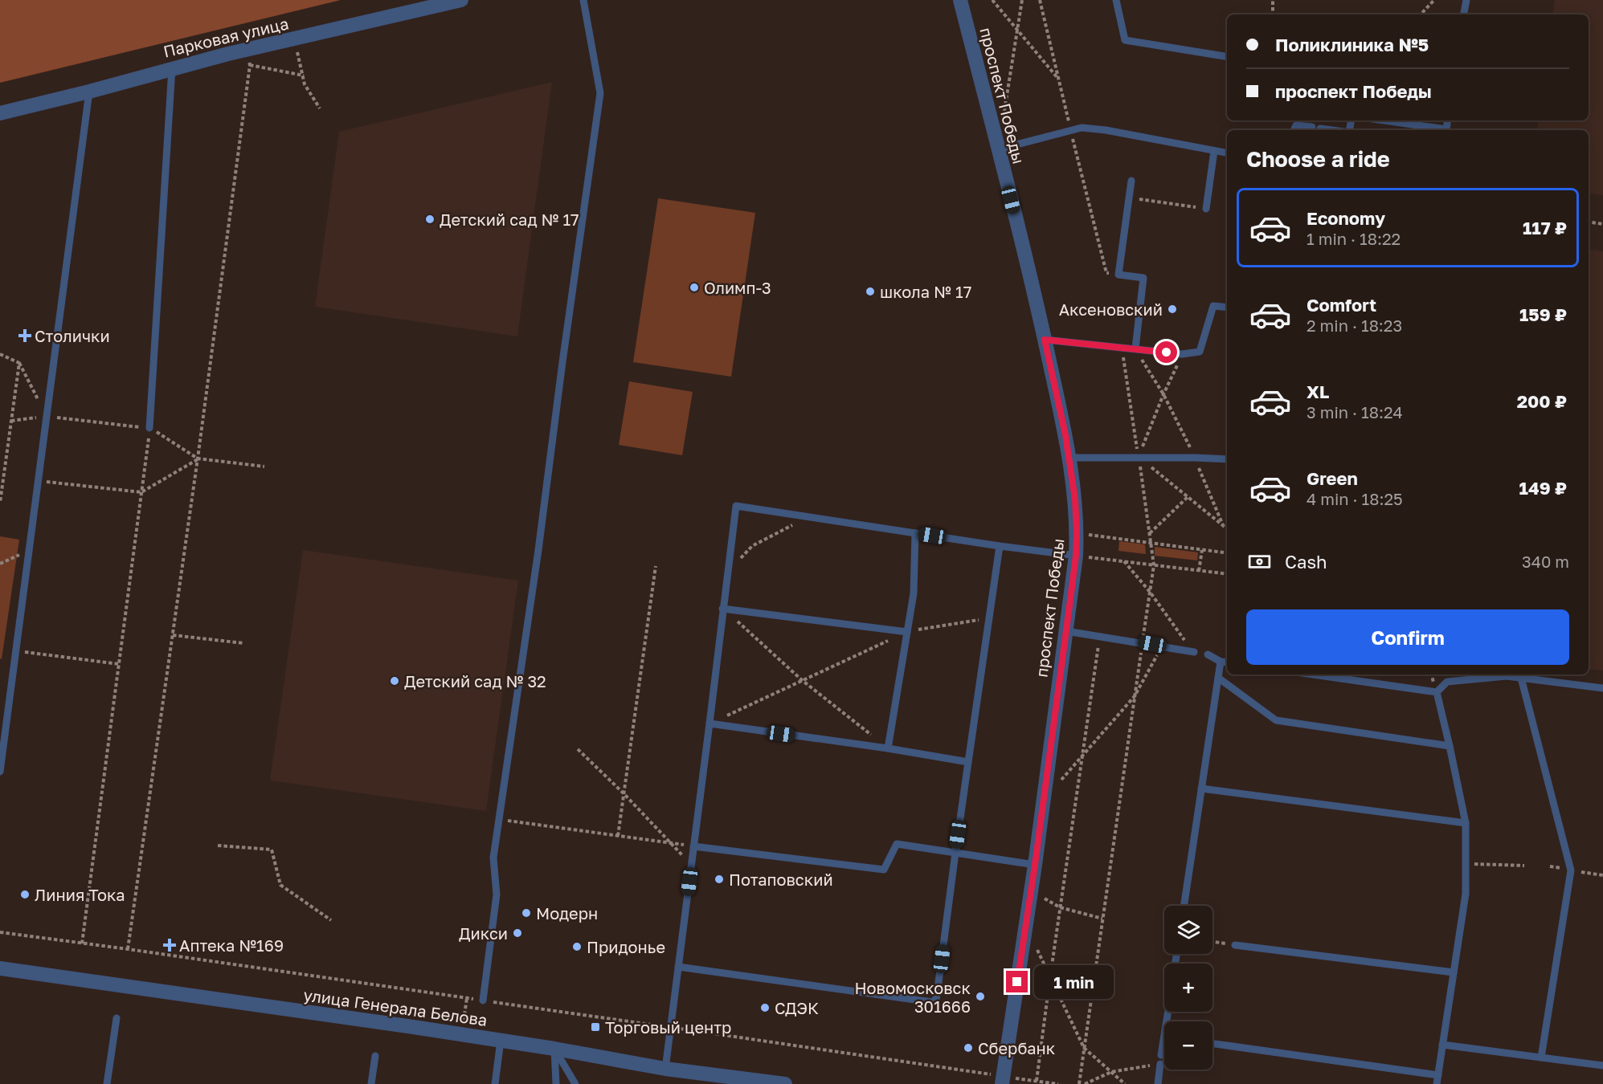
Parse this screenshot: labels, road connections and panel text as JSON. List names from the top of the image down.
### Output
{
  "streets": {
    "street": ["Парковая улица", "проспект Победы", "улица Генерала Белова"]
  },
  "places": {
    "other": [
      "Детский сад № 17",
      "Олимп-3",
      "школа № 17",
      "Аксеновский",
      "Детский сад № 32",
      "Потаповский",
      "Линия Тока",
      "Модерн",
      "Дикси",
      "Придонье",
      "Новомосковск 301666",
      "СДЭК",
      "Сбербанк"
    ],
    "health": ["Столички", "Аптека №169"],
    "transit": ["Торговый центр"]
  },
  "page": {
    "banner": ["Поликлиника №5", "проспект Победы"],
    "heading": "Choose a ride",
    "list": [
      {
        "name": "Economy",
        "note": "1 min · 18:22",
        "value": "117 ₽"
      },
      {
        "name": "Comfort",
        "note": "2 min · 18:23",
        "value": "159 ₽"
      },
      {
        "name": "XL",
        "note": "3 min · 18:24",
        "value": "200 ₽"
      },
      {
        "name": "Green",
        "note": "4 min · 18:25",
        "value": "149 ₽"
      }
    ],
    "pay": ["Cash", "340 m"],
    "buttons": "Confirm",
    "map_buttons": ["+", "−"],
    "bubble": "1 min"
  }
}
